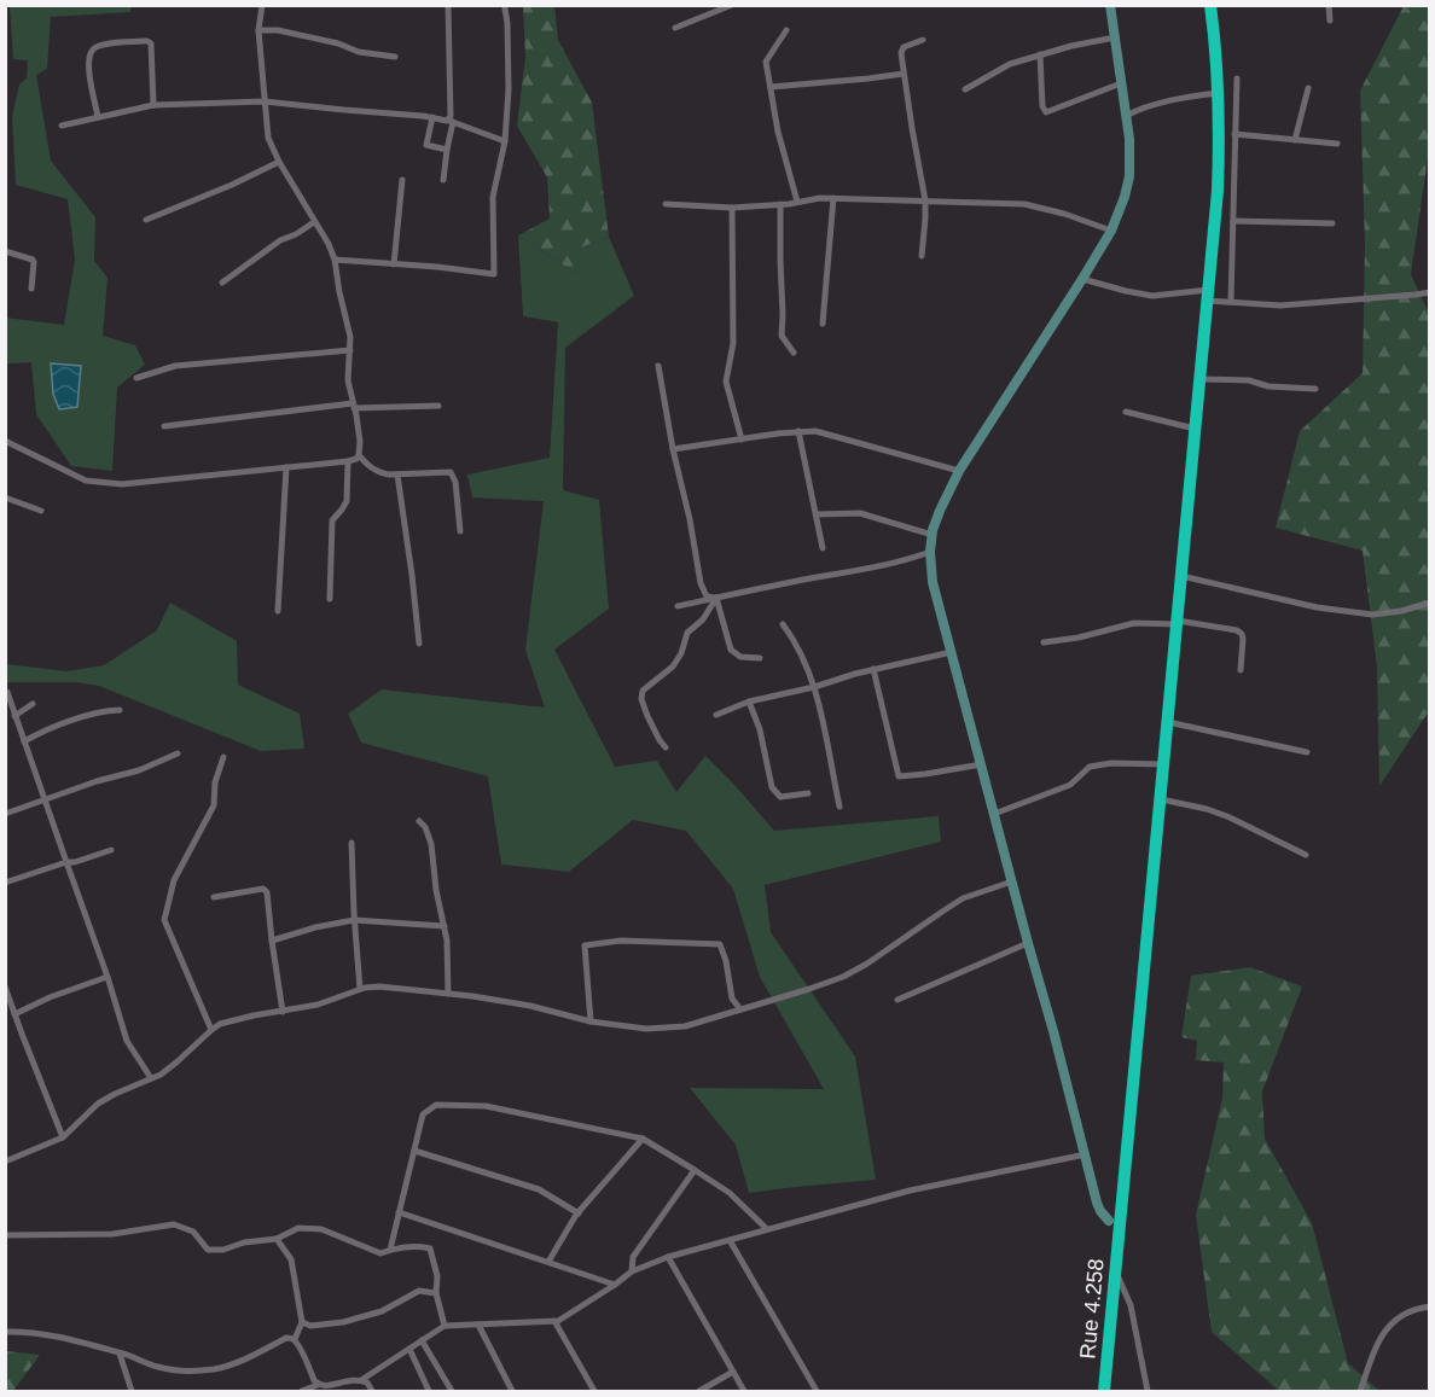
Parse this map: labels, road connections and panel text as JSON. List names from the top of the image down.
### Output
{
  "streets": {
    "highway": ["Rue 4.258"]
  }
}
